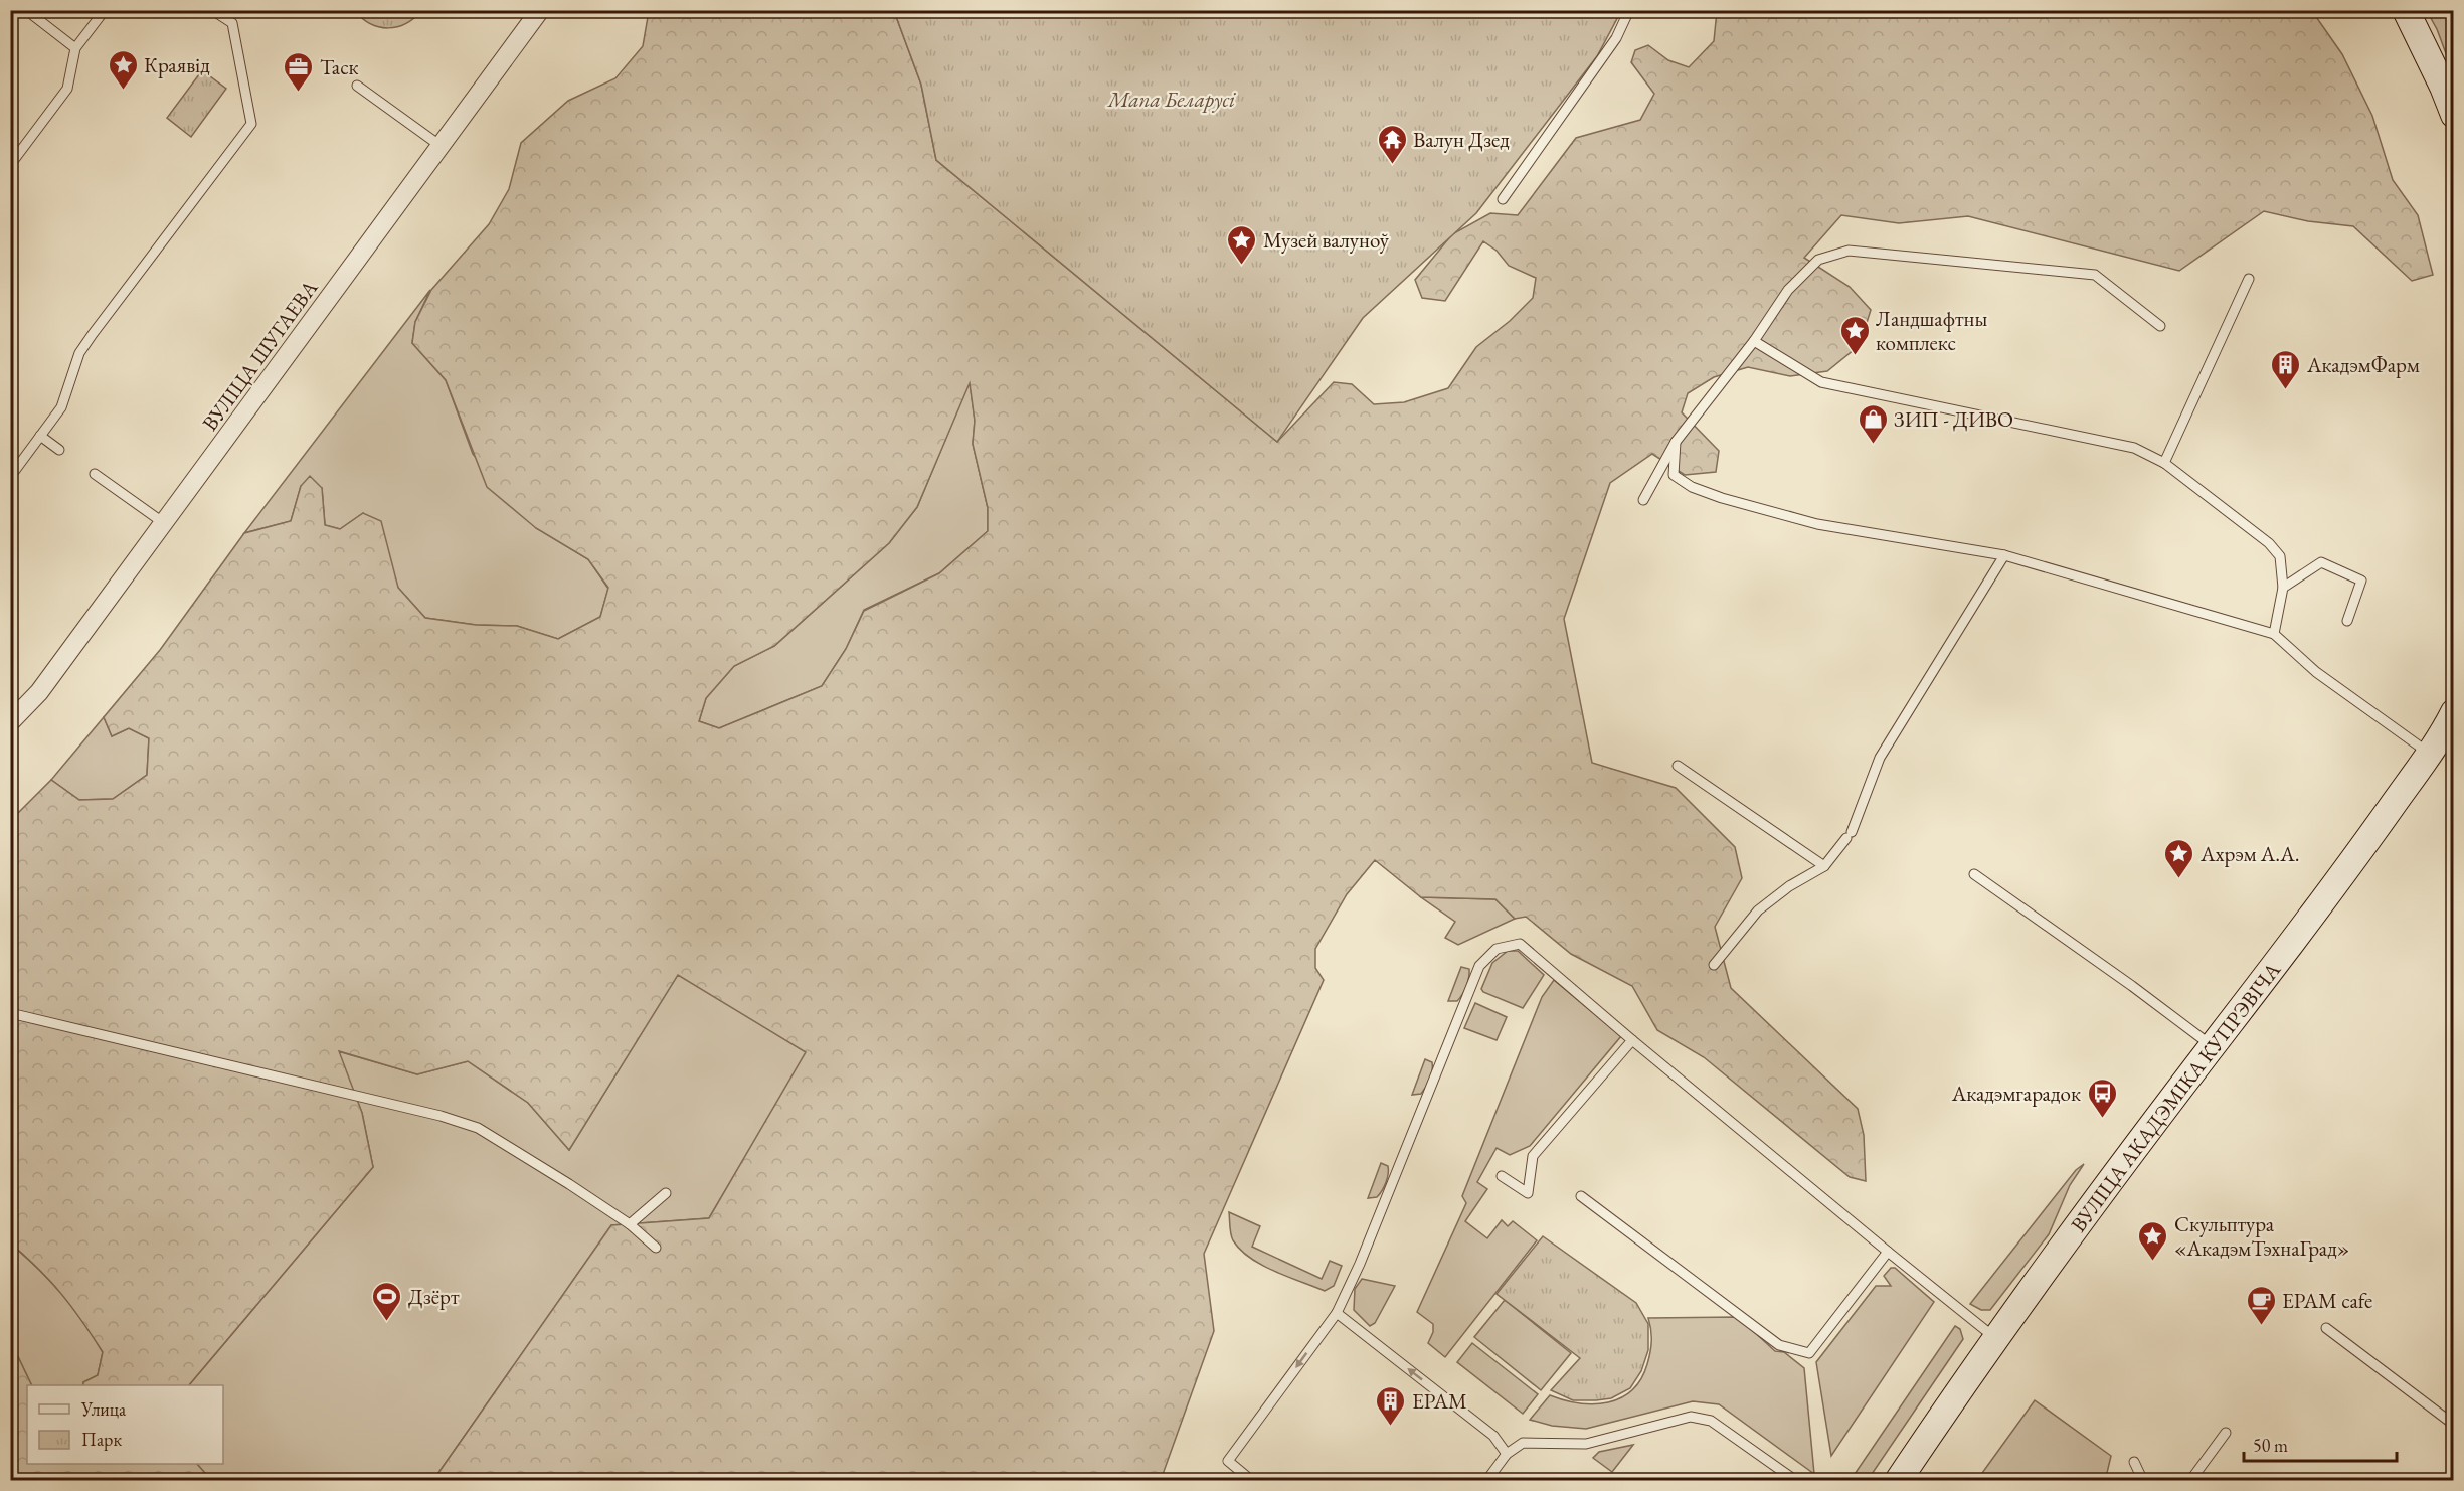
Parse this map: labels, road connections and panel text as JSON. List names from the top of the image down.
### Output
{
  "streets": {
    "main road": ["ВУЛІЦА АКАДЭМІКА КУПРЭВІЧА"],
    "street": ["ВУЛІЦА ШУГАЕВА"]
  },
  "parks": ["Мапа Беларусі"],
  "places": {
    "place": [
      "Краявід",
      "Музей валуноў",
      "Ландшафтны комплекс",
      "Ахрэм А.А.",
      "Скульптура «АкадэмТэхнаГрад»"
    ],
    "office": ["Таск"],
    "temple": ["Валун Дзед"],
    "building": ["АкадэмФарм", "EPAM"],
    "shop": ["ЗИП - ДИВО"],
    "bus stop": ["Акадэмгарадок"],
    "sports": ["Дзёрт"],
    "cafe": ["EPAM cafe"]
  },
  "legend": ["Улица", "Парк"],
  "scale_bar": "50 m"
}
